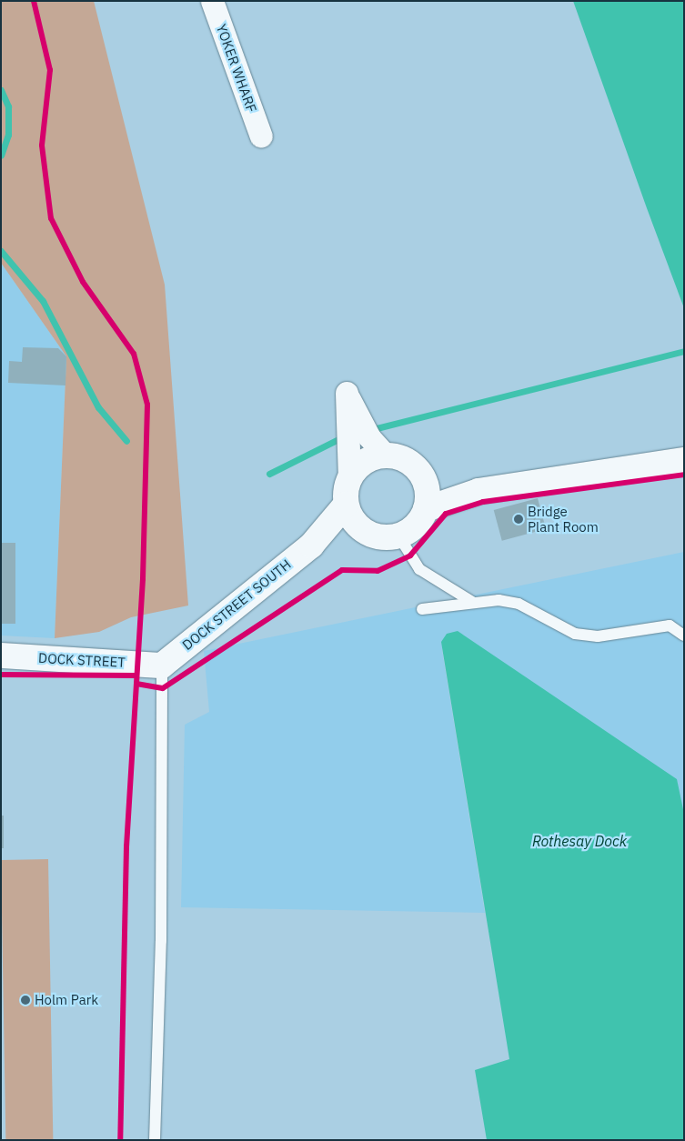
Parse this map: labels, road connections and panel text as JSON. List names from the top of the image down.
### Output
{
  "streets": {
    "street": ["YOKER WHARF", "DOCK STREET SOUTH", "DOCK STREET"]
  },
  "crossings": [
    ["DOCK STREET SOUTH", "DOCK STREET"]
  ],
  "water": ["Rothesay Dock"],
  "places": ["Bridge Plant Room", "Holm Park"]
}
